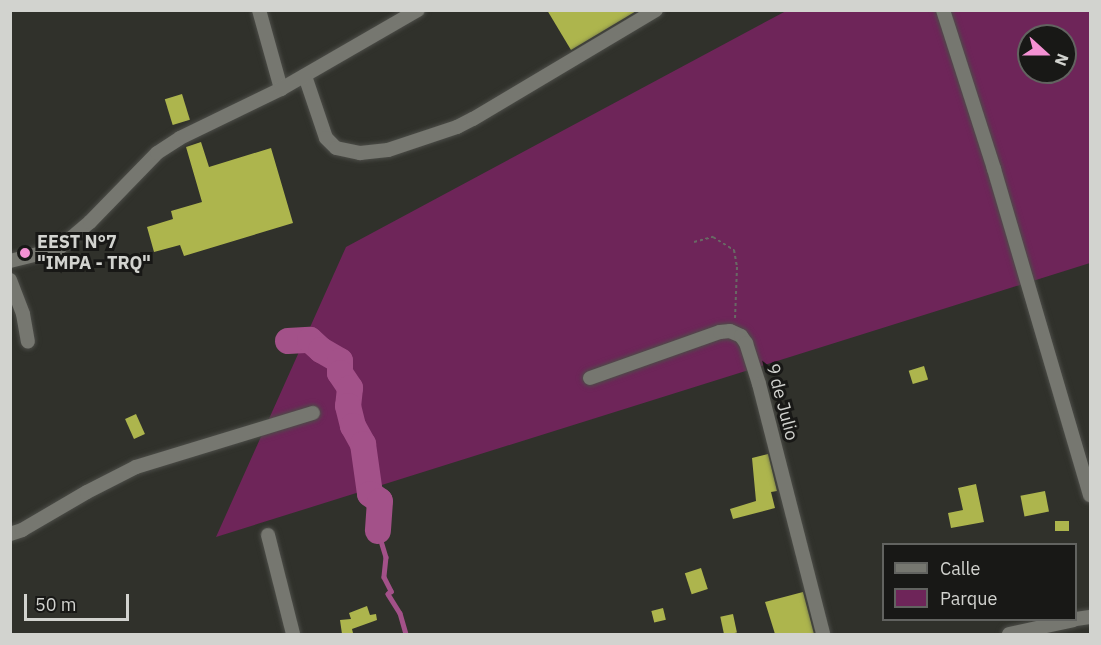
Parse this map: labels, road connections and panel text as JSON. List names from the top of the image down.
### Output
{
  "streets": {
    "street": ["9 de Julio"]
  },
  "places": ["EEST N°7 \"IMPA - TRQ\""],
  "legend": ["Calle", "Parque"],
  "scale_bar": "50 m",
  "north": "right"
}
